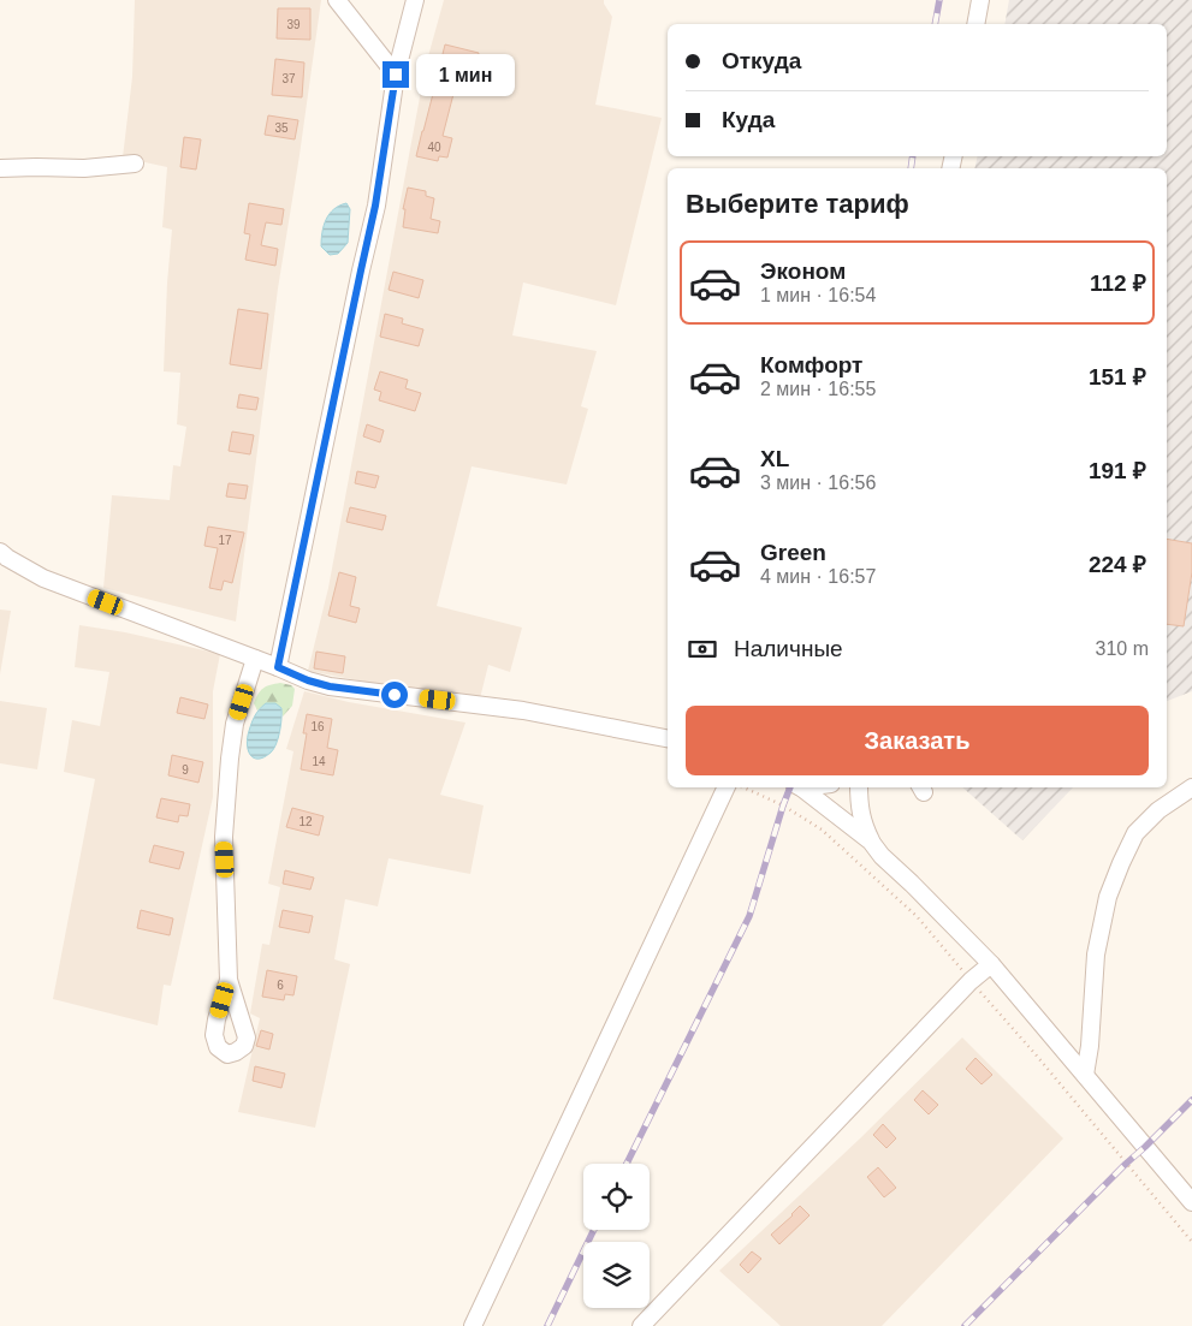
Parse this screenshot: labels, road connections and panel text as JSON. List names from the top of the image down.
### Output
{
  "house_numbers": [
    "39",
    "37",
    "35",
    "40",
    "17",
    "16",
    "14",
    "9",
    "12",
    "6"
  ],
  "page": {
    "banner": ["Откуда", "Куда"],
    "bubble": "1 мин",
    "heading": "Выберите тариф",
    "list": [
      {
        "name": "Эконом",
        "note": "1 мин · 16:54",
        "value": "112 ₽"
      },
      {
        "name": "Комфорт",
        "note": "2 мин · 16:55",
        "value": "151 ₽"
      },
      {
        "name": "XL",
        "note": "3 мин · 16:56",
        "value": "191 ₽"
      },
      {
        "name": "Green",
        "note": "4 мин · 16:57",
        "value": "224 ₽"
      }
    ],
    "pay": ["Наличные", "310 m"],
    "buttons": "Заказать"
  }
}
